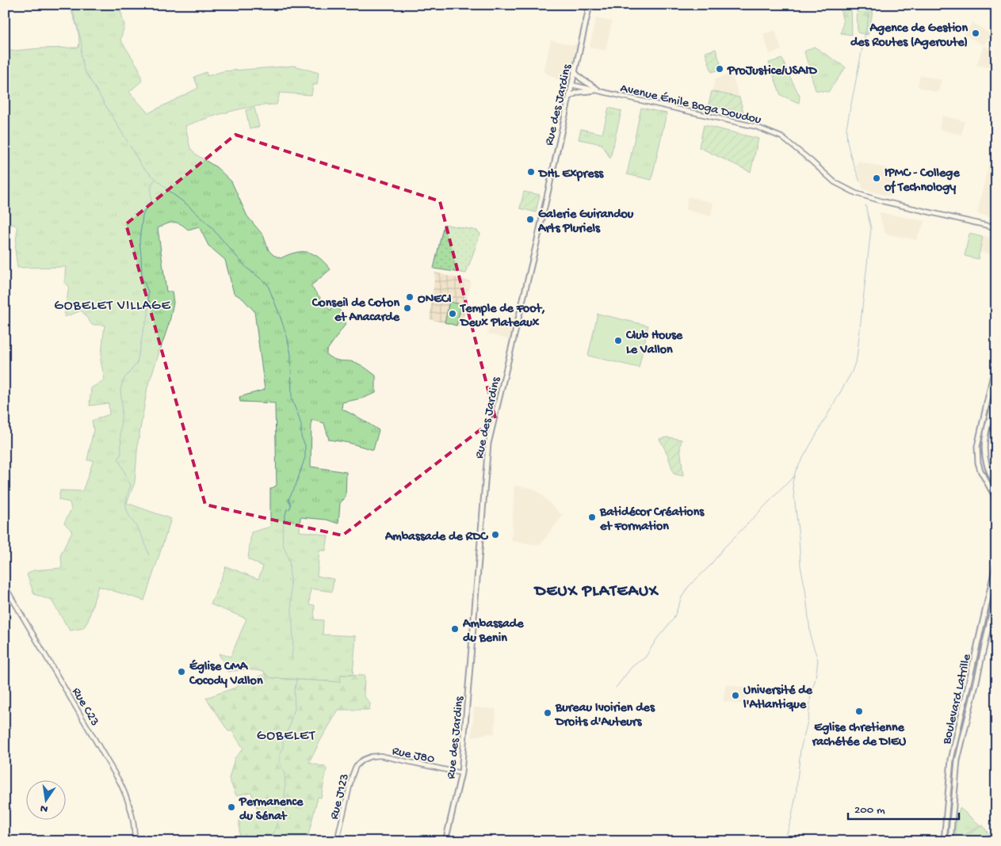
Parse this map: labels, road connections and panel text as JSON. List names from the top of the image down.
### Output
{
  "streets": {
    "main road": ["Rue des Jardins", "Boulevard Latrille"],
    "street": [
      "Avenue Émile Boga Doudou",
      "Rue C23",
      "Rue J80",
      "Rue J123"
    ]
  },
  "crossings": [
    ["Avenue Émile Boga Doudou", "Rue des Jardins"],
    ["Rue des Jardins", "Rue J80"],
    ["Rue J80", "Rue J123"]
  ],
  "districts": ["GOBELET VILLAGE", "DEUX PLATEAUX", "GOBELET"],
  "places": [
    "Agence de Gestion des Routes (Ageroute)",
    "ProJustice/USAID",
    "DHL Express",
    "IPMC - College of Technology",
    "Galerie Guirandou Arts Pluriels",
    "ONECI",
    "Conseil de Coton et Anacarde",
    "Temple de Foot, Deux Plateaux",
    "Club House Le Vallon",
    "Batidécor Créations et Formation",
    "Ambassade de RDC",
    "Ambassade du Benin",
    "Église CMA Cocody Vallon",
    "Université de l'Atlantique",
    "Eglise chretienne rachétée de DIEU",
    "Bureau Ivoirien des Droits d'Auteurs",
    "Permanence du Sénat"
  ],
  "scale_bar": "200 m",
  "north": "bottom"
}
